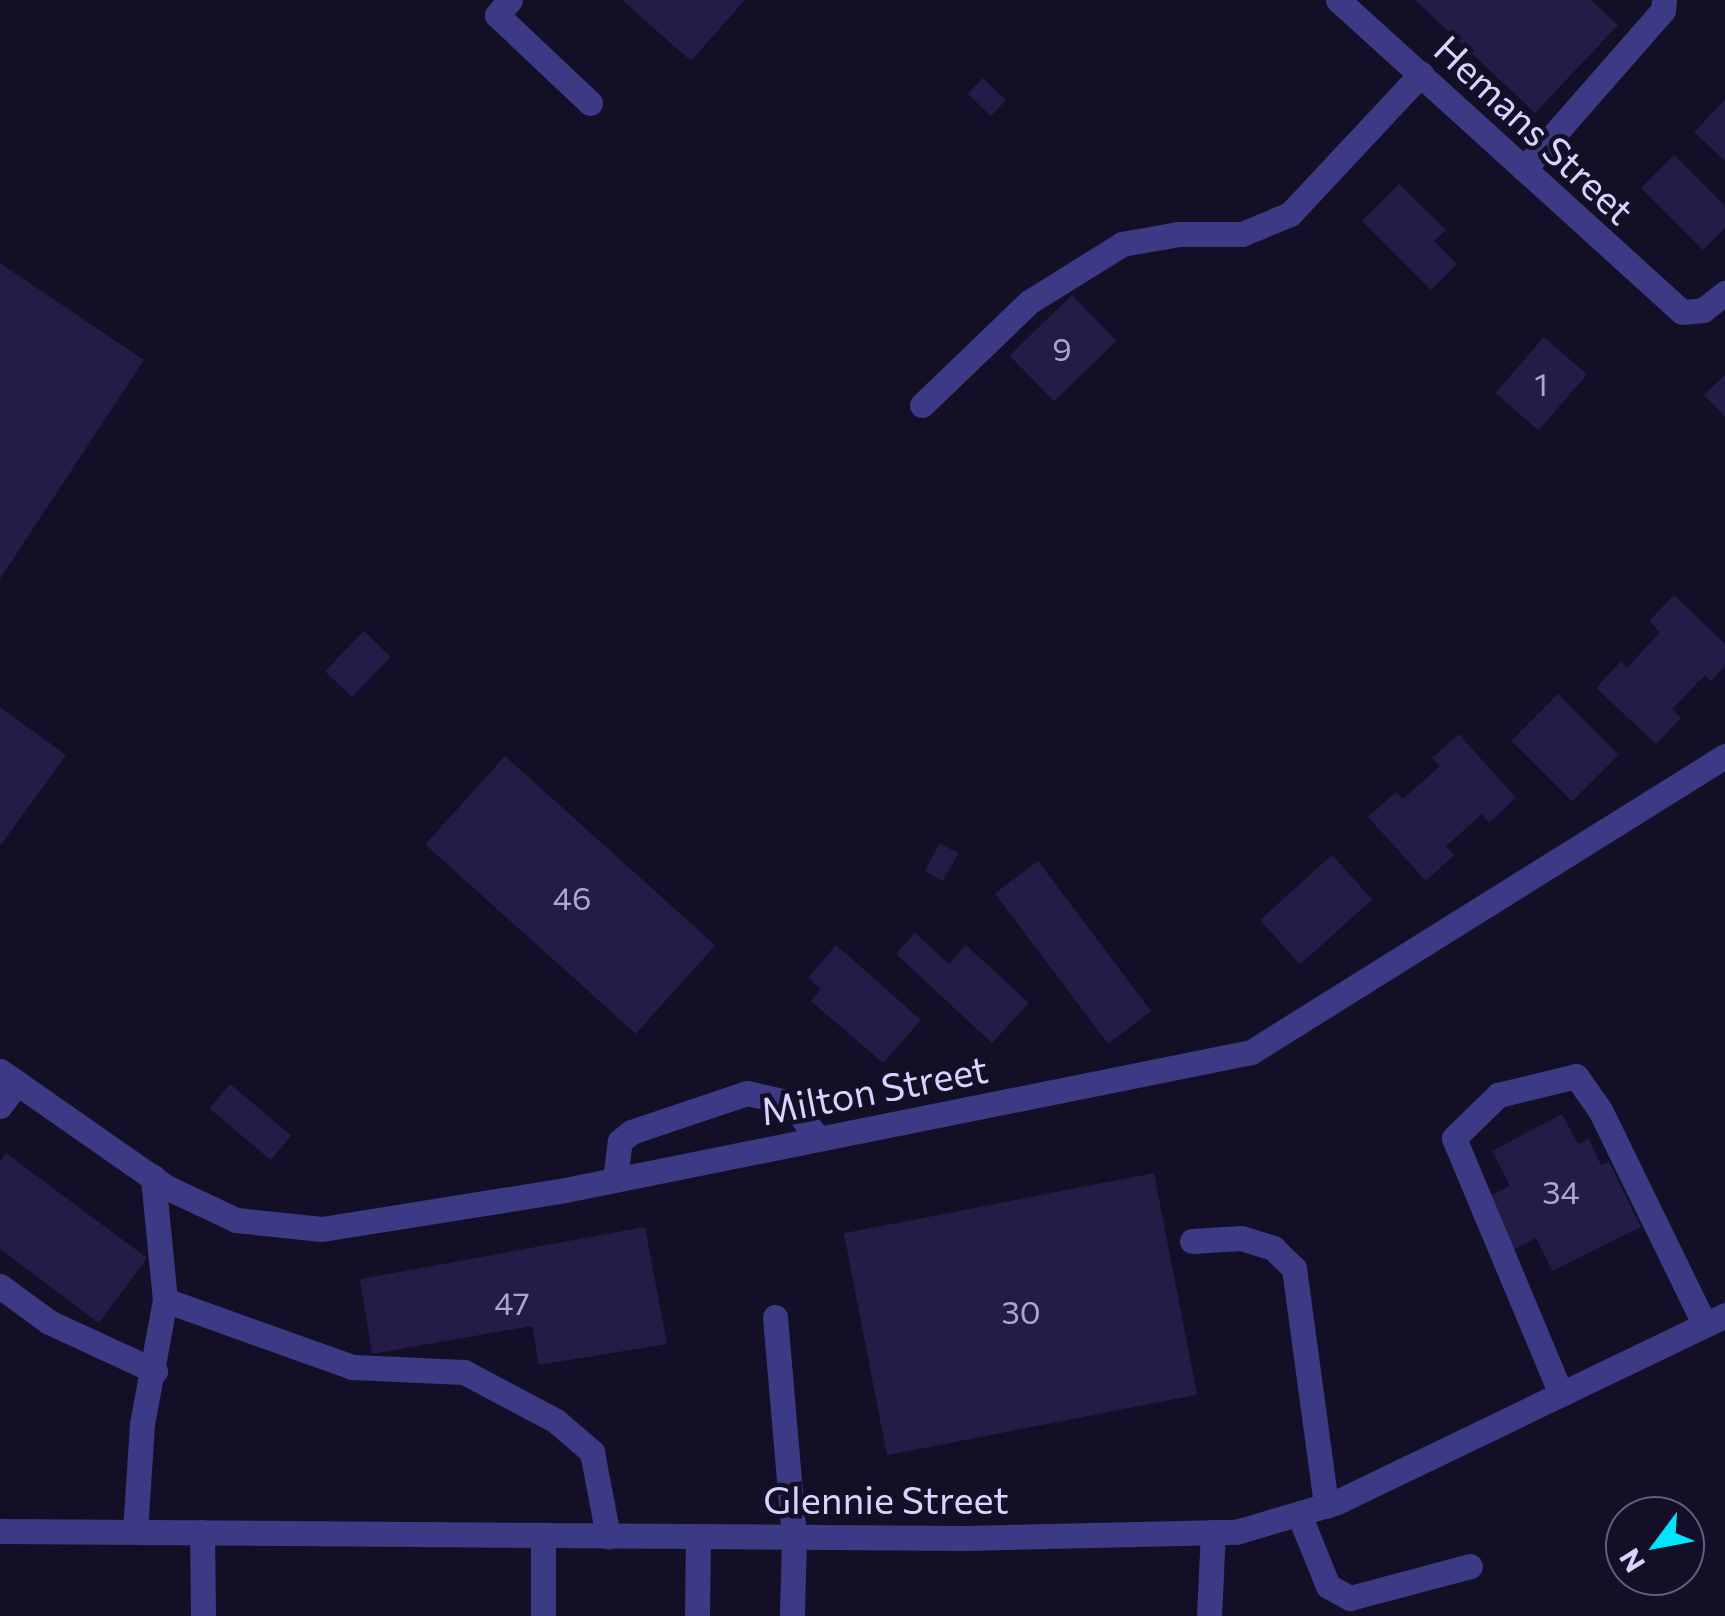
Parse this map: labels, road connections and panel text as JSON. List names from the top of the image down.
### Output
{
  "streets": {
    "street": ["Hemans Street", "Milton Street", "Glennie Street"]
  },
  "house_numbers": [
    "9",
    "1",
    "46",
    "34",
    "47",
    "30"
  ],
  "north": "bottom left"
}
